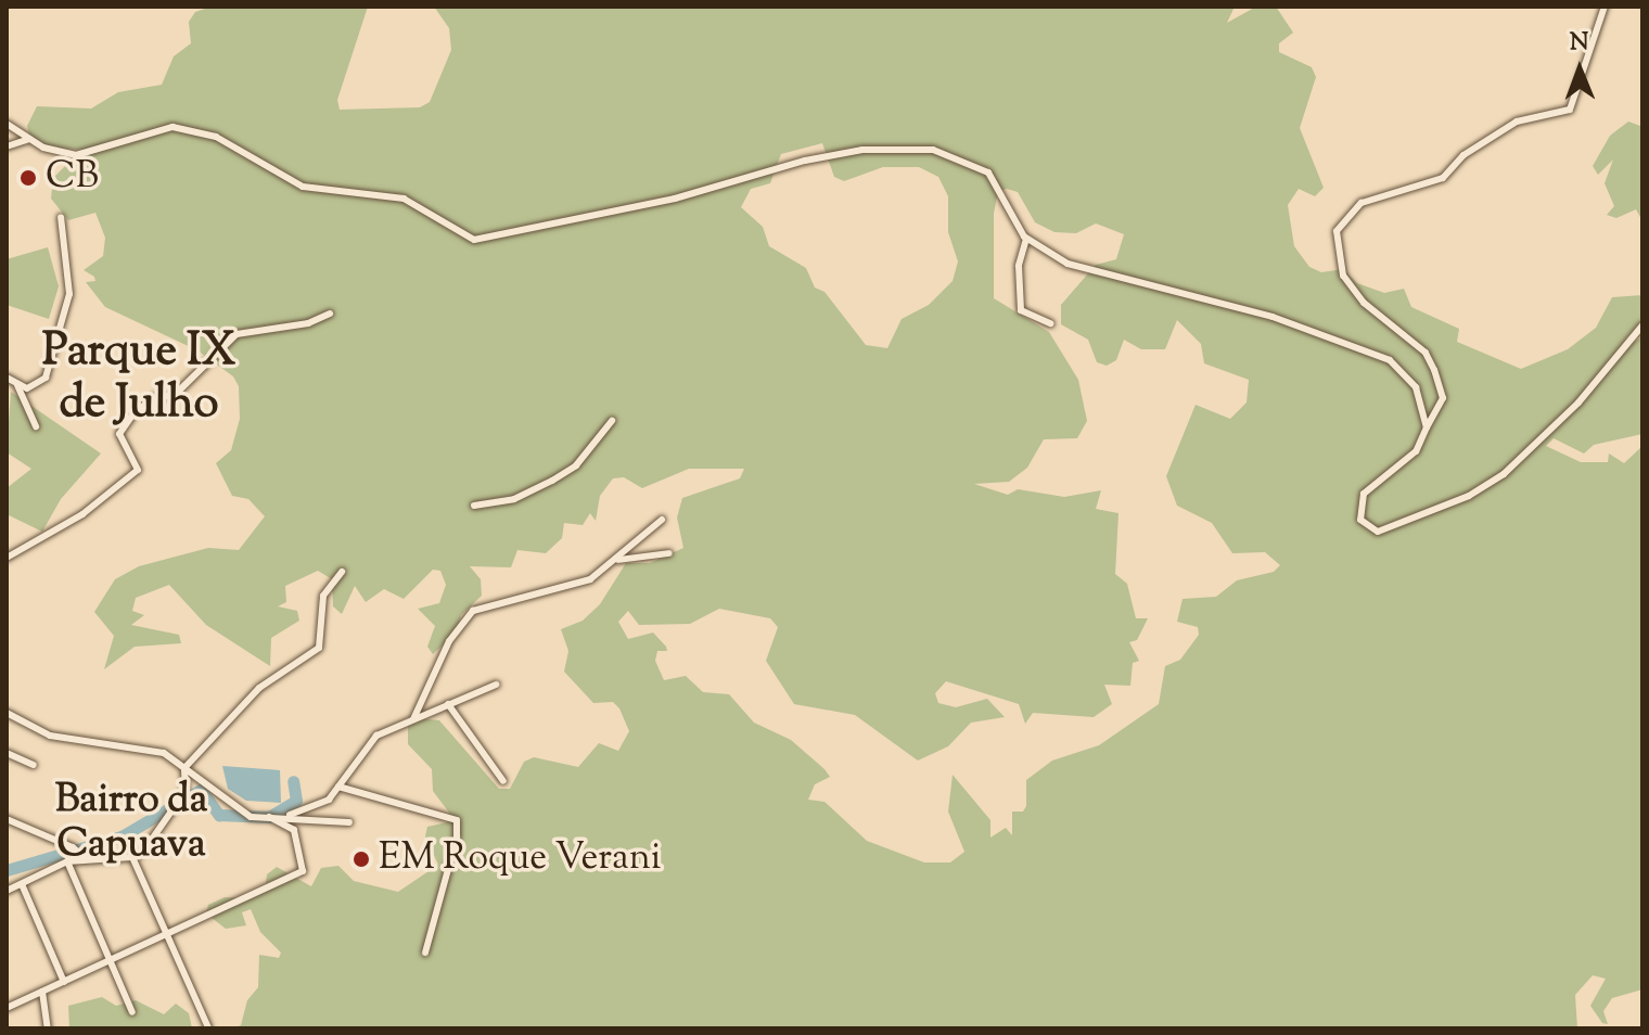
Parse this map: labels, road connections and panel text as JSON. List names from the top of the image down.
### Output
{
  "districts": ["Parque IX de Julho", "Bairro da Capuava"],
  "places": ["CB", "EM Roque Verani"],
  "north": "top"
}
